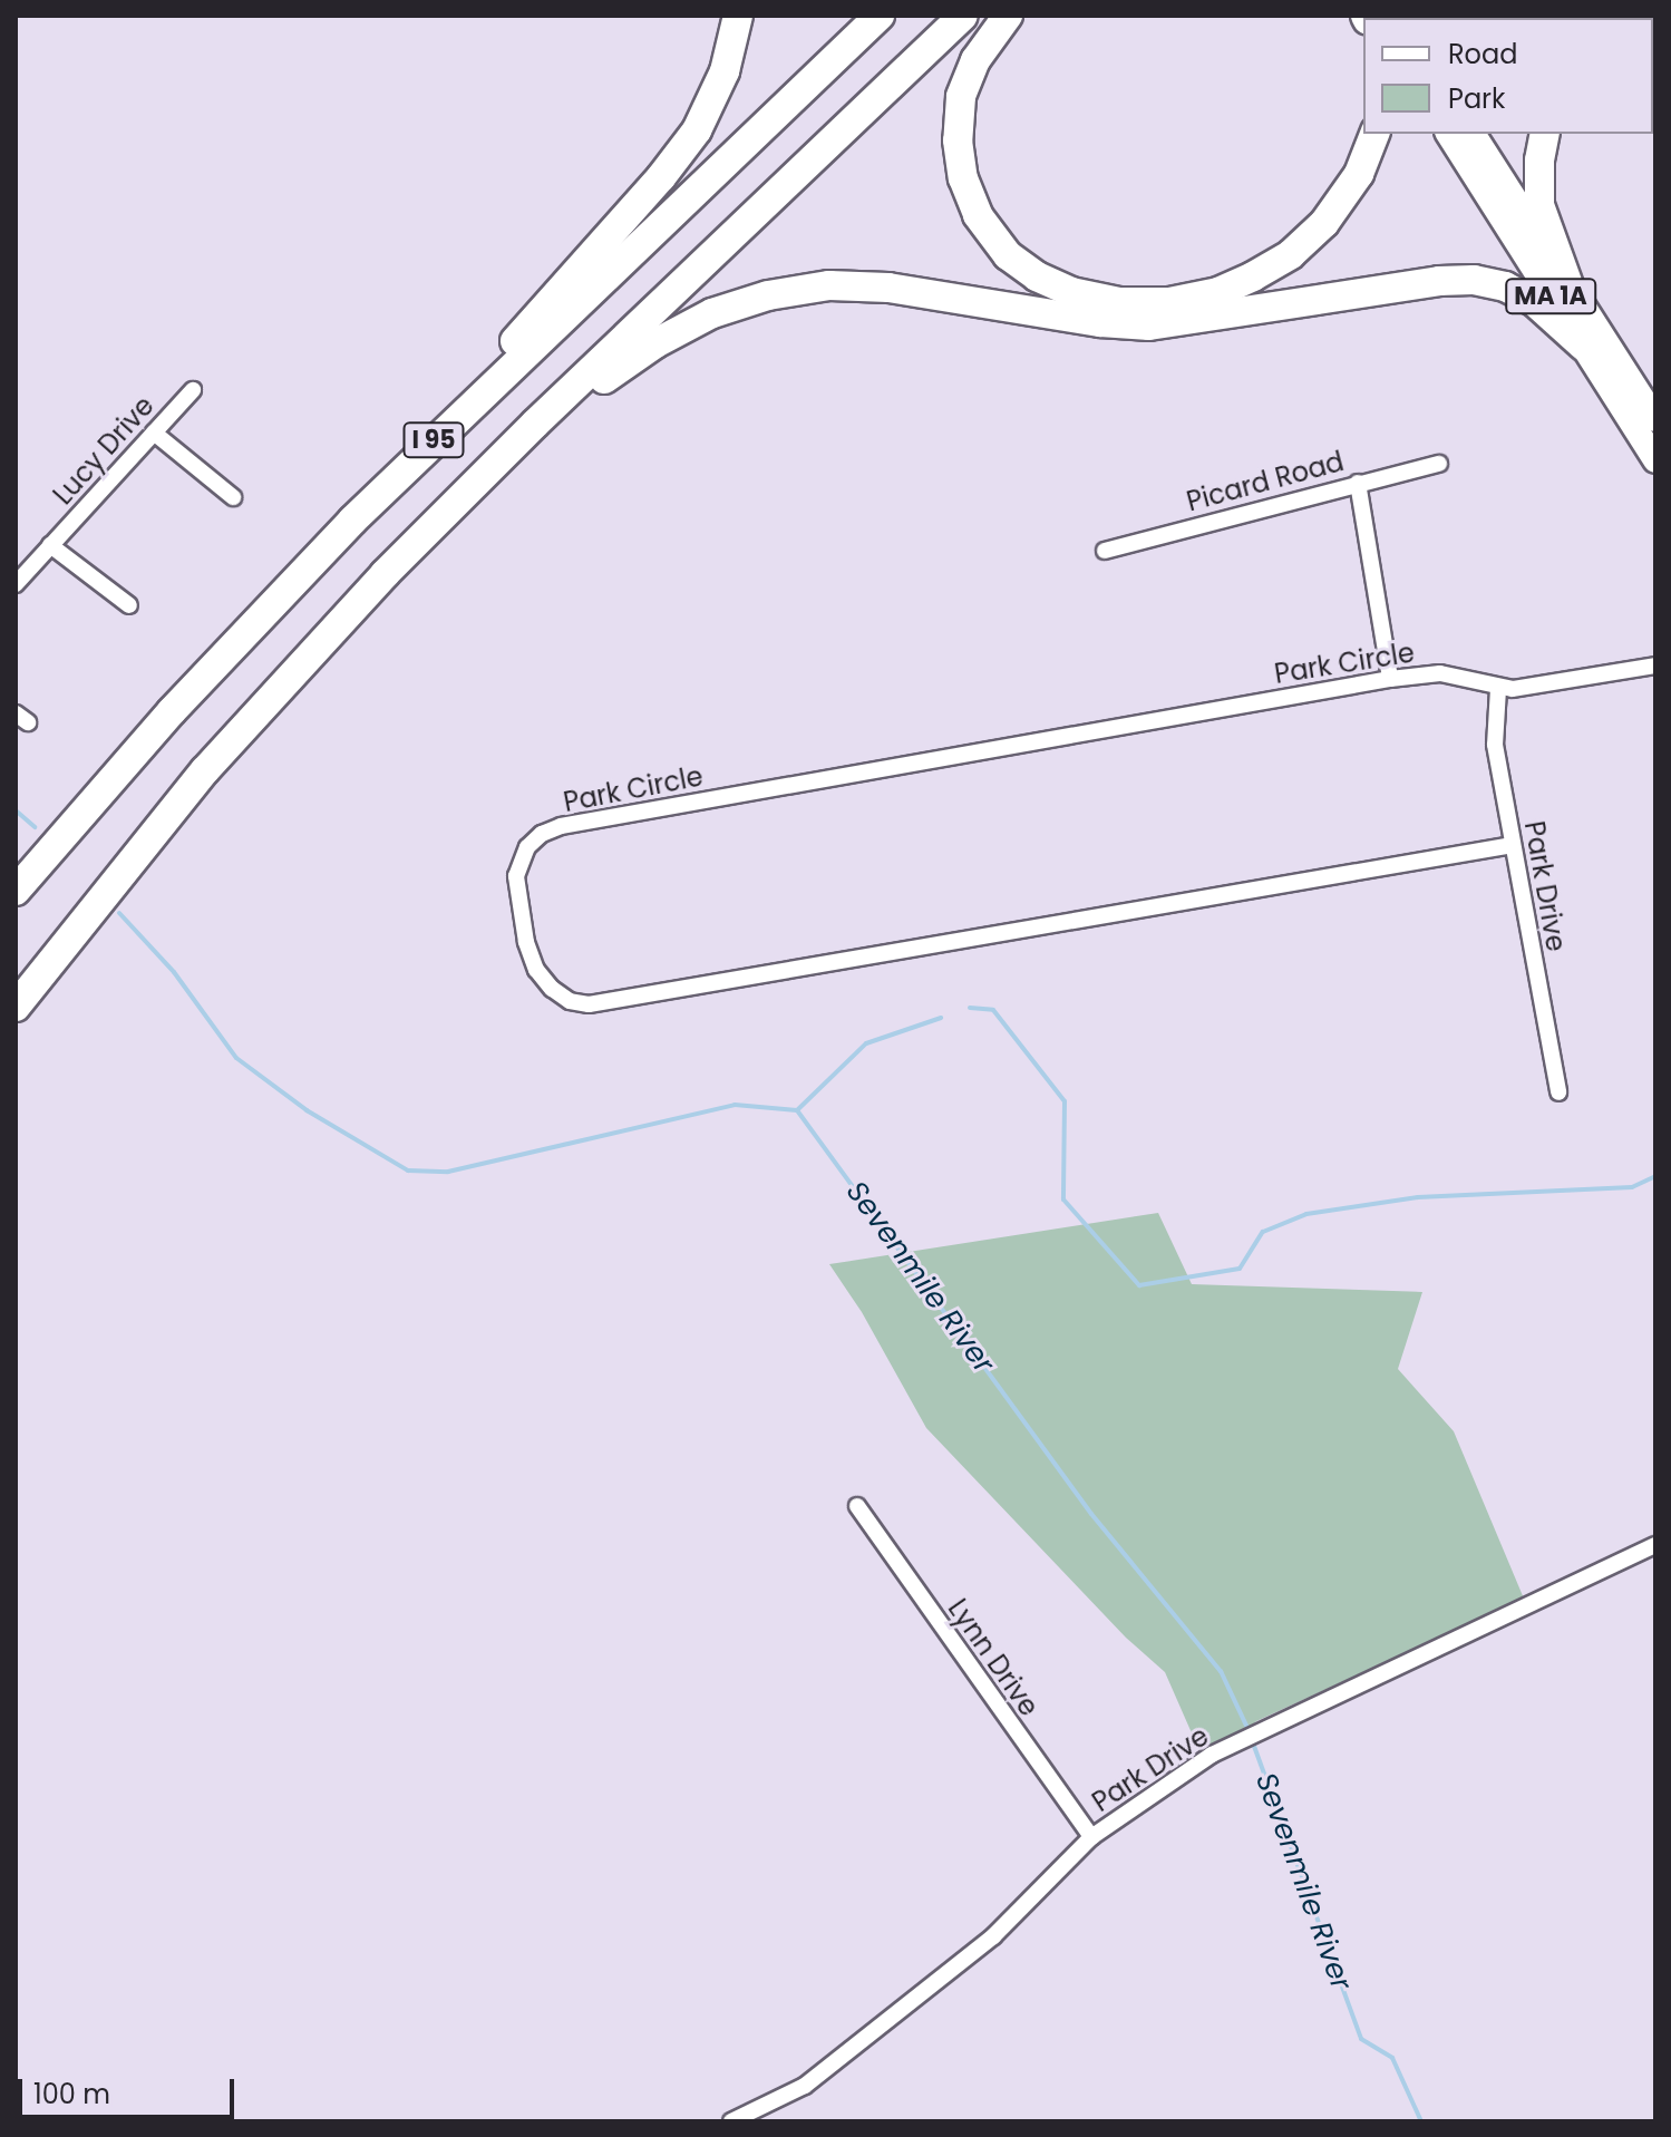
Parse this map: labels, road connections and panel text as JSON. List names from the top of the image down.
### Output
{
  "streets": {
    "highway": ["I 95"],
    "main road": ["MA 1A"],
    "street": [
      "Lucy Drive",
      "Picard Road",
      "Park Circle",
      "Park Drive",
      "Lynn Drive"
    ]
  },
  "crossings": [
    ["Park Circle", "Park Drive"],
    ["Park Drive", "Lynn Drive"]
  ],
  "water": ["Sevenmile River"],
  "legend": ["Road", "Park"],
  "scale_bar": "100 m"
}
